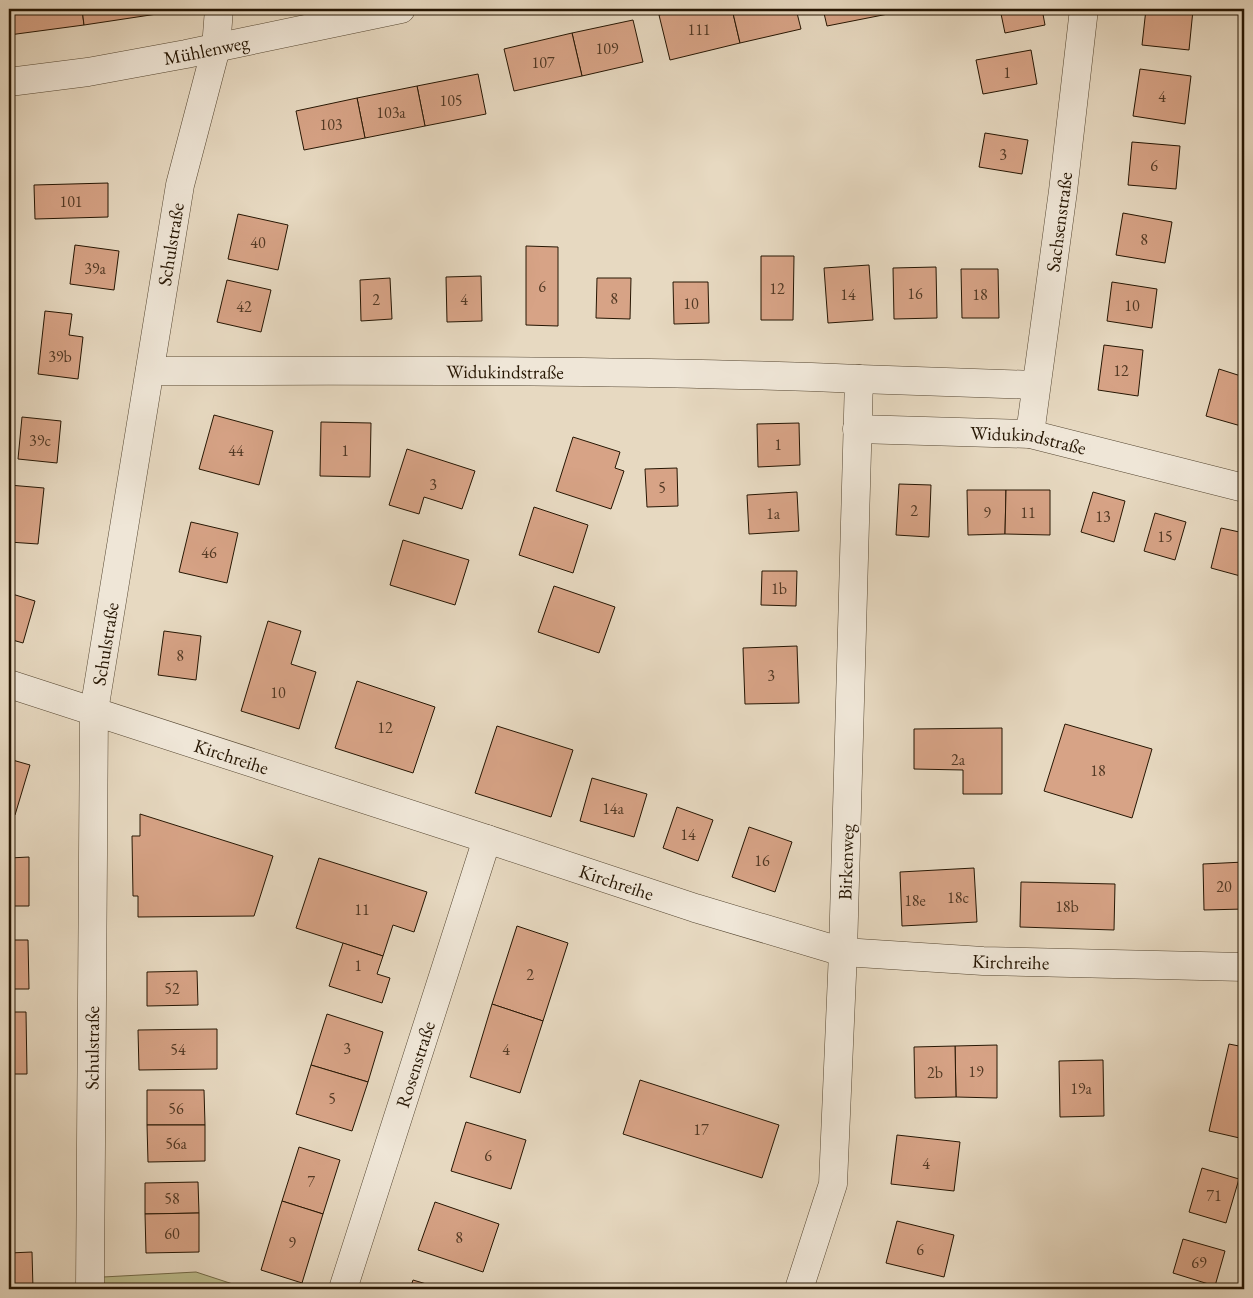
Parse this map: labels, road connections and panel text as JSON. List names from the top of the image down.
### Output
{
  "streets": {
    "street": [
      "Mühlenweg",
      "Sachsenstraße",
      "Schulstraße",
      "Widukindstraße",
      "Kirchreihe",
      "Birkenweg",
      "Rosenstraße"
    ]
  },
  "crossings": [
    ["Mühlenweg", "Schulstraße"],
    ["Sachsenstraße", "Widukindstraße"],
    ["Schulstraße", "Widukindstraße"],
    ["Schulstraße", "Kirchreihe"],
    ["Widukindstraße", "Birkenweg"],
    ["Kirchreihe", "Birkenweg"],
    ["Kirchreihe", "Rosenstraße"]
  ],
  "house_numbers": [
    "111",
    "109",
    "107",
    "1",
    "4",
    "105",
    "103a",
    "103",
    "3",
    "6",
    "101",
    "8",
    "40",
    "39a",
    "6",
    "12",
    "16",
    "14",
    "18",
    "8",
    "2",
    "4",
    "10",
    "10",
    "42",
    "39b",
    "12",
    "39c",
    "1",
    "44",
    "1",
    "3",
    "5",
    "2",
    "9",
    "11",
    "1a",
    "13",
    "15",
    "46",
    "1b",
    "8",
    "3",
    "10",
    "12",
    "2a",
    "18",
    "14a",
    "14",
    "16",
    "20",
    "18c",
    "18e",
    "18b",
    "11",
    "1",
    "2",
    "52",
    "3",
    "54",
    "4",
    "19",
    "2b",
    "19a",
    "5",
    "56",
    "17",
    "56a",
    "6",
    "4",
    "7",
    "71",
    "58",
    "60",
    "8",
    "9",
    "6",
    "69"
  ]
}
